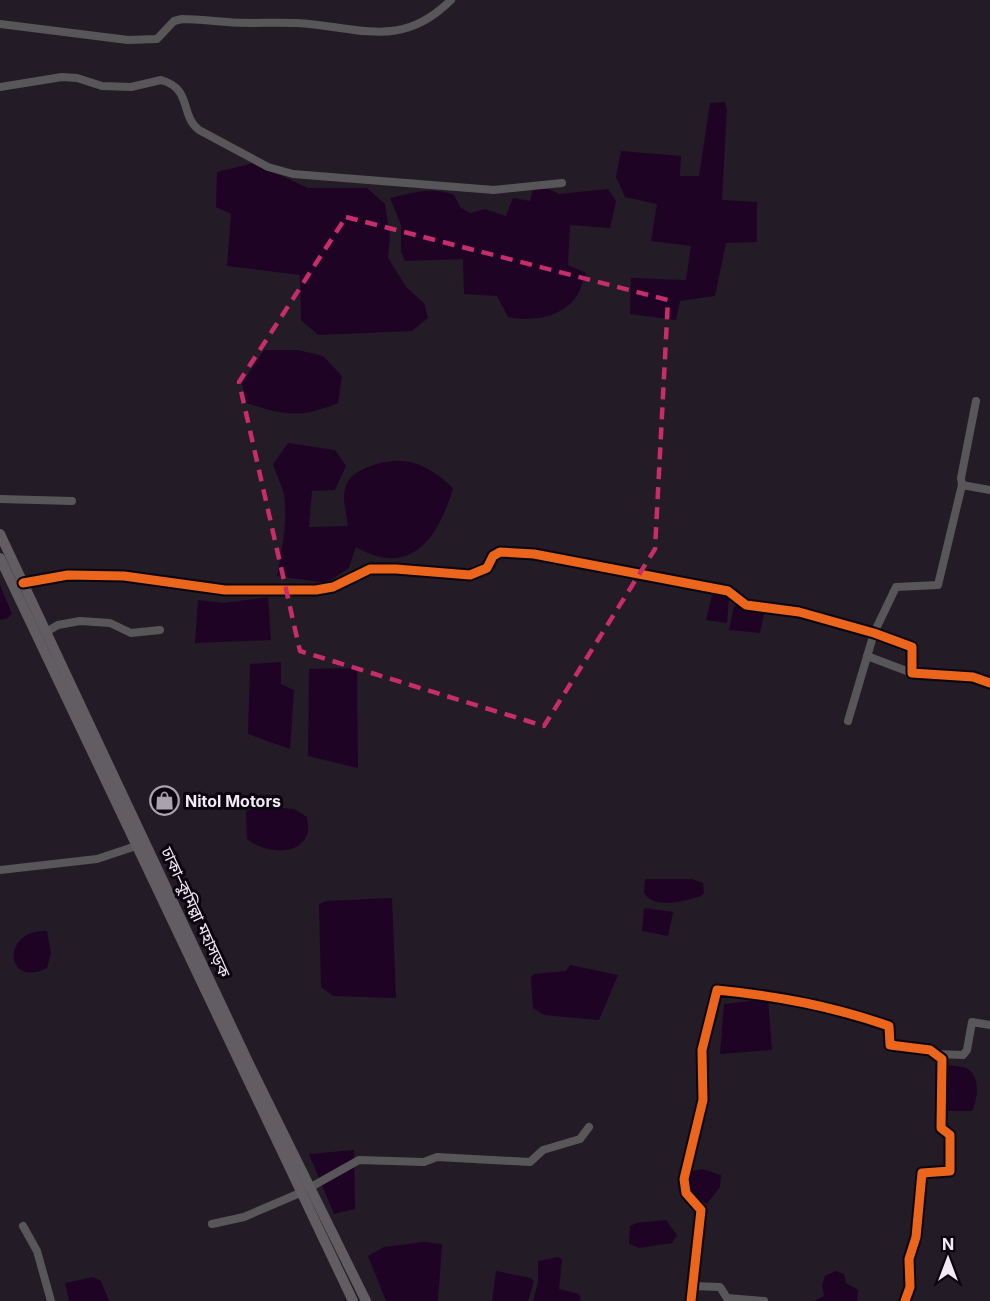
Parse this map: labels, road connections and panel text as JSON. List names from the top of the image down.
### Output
{
  "streets": {
    "highway": ["ঢাকা–কুমিল্লা মহাসড়ক"]
  },
  "places": {
    "shop": ["Nitol Motors"]
  },
  "north": "top"
}
